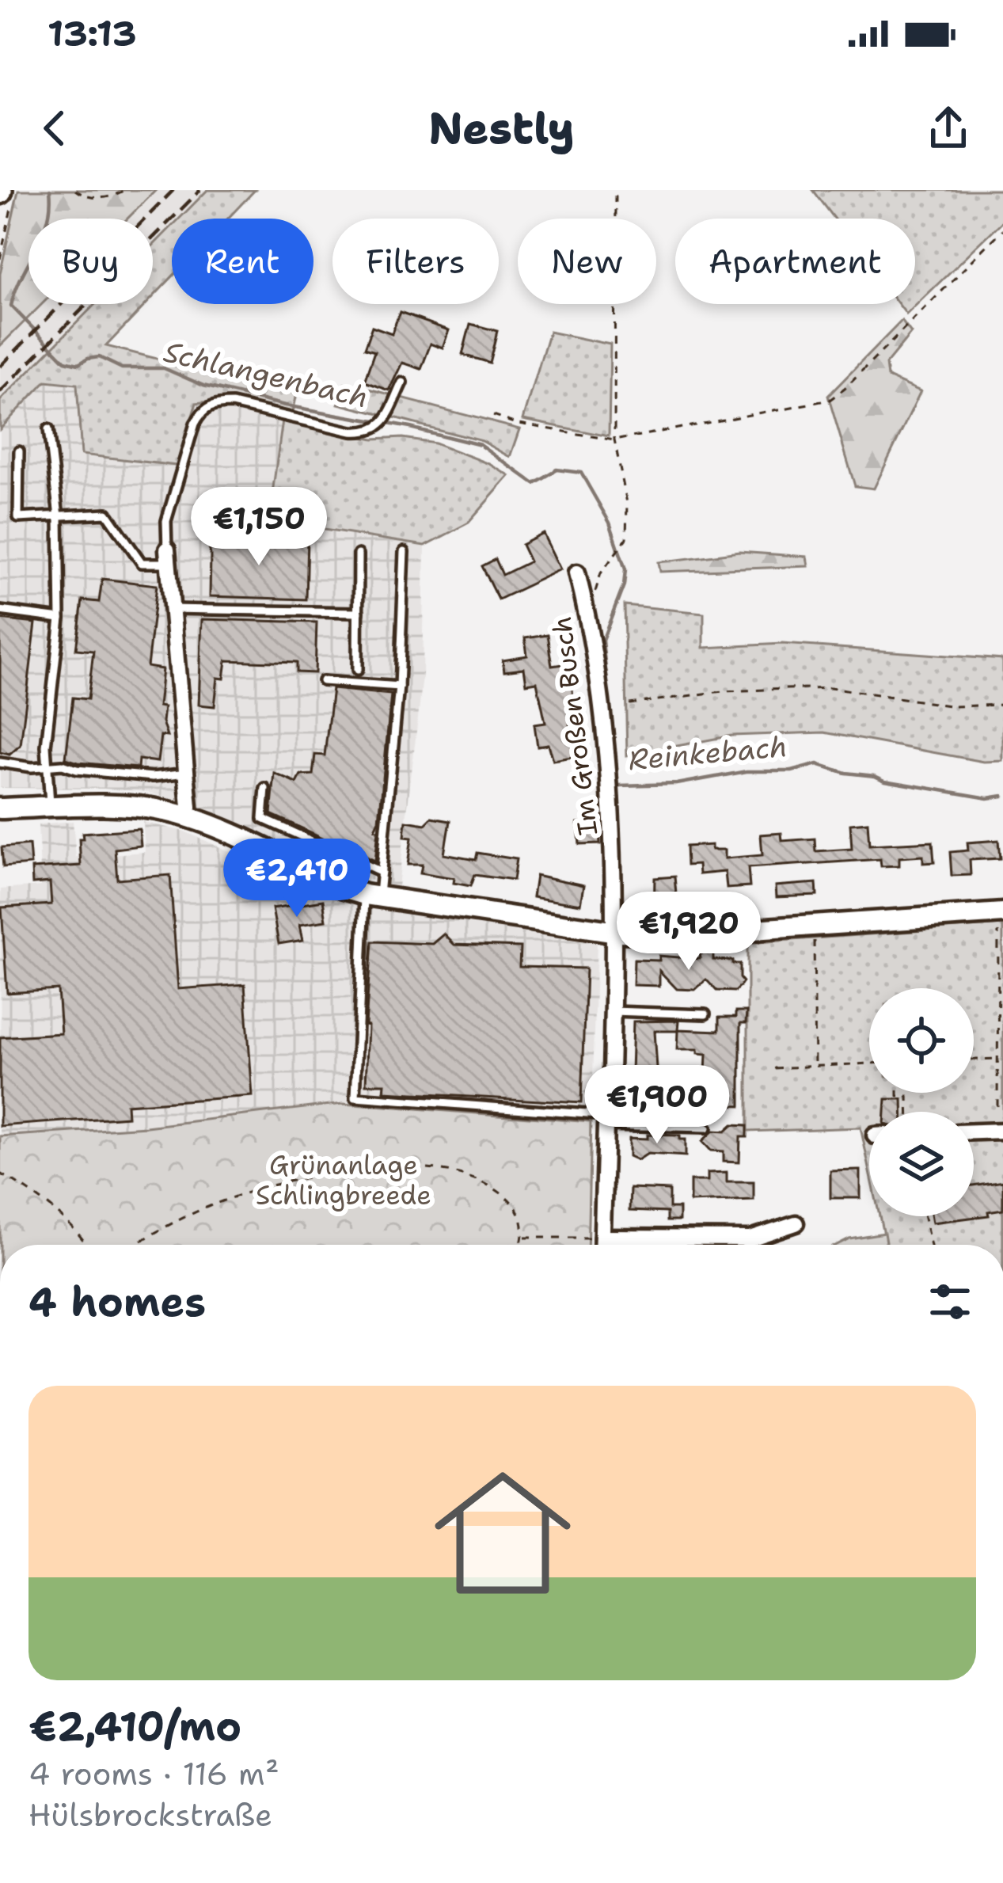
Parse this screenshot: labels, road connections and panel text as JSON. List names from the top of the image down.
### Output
{
  "streets": {
    "street": ["Im Großen Busch"]
  },
  "water": ["Schlangenbach", "Reinkebach"],
  "parks": ["Grünanlage Schlingbreede"],
  "page": {
    "status": "13:13",
    "header": "Nestly",
    "chip": [
      "Buy",
      "Rent",
      "Filters",
      "New",
      "Apartment"
    ],
    "price": [
      "€1,150",
      "€2,410",
      "€1,920",
      "€1,900"
    ],
    "heading": "4 homes",
    "list": [
      {
        "name": "€2,410/mo",
        "note": "4 rooms · 116 m² · Hülsbrockstraße"
      }
    ]
  }
}
